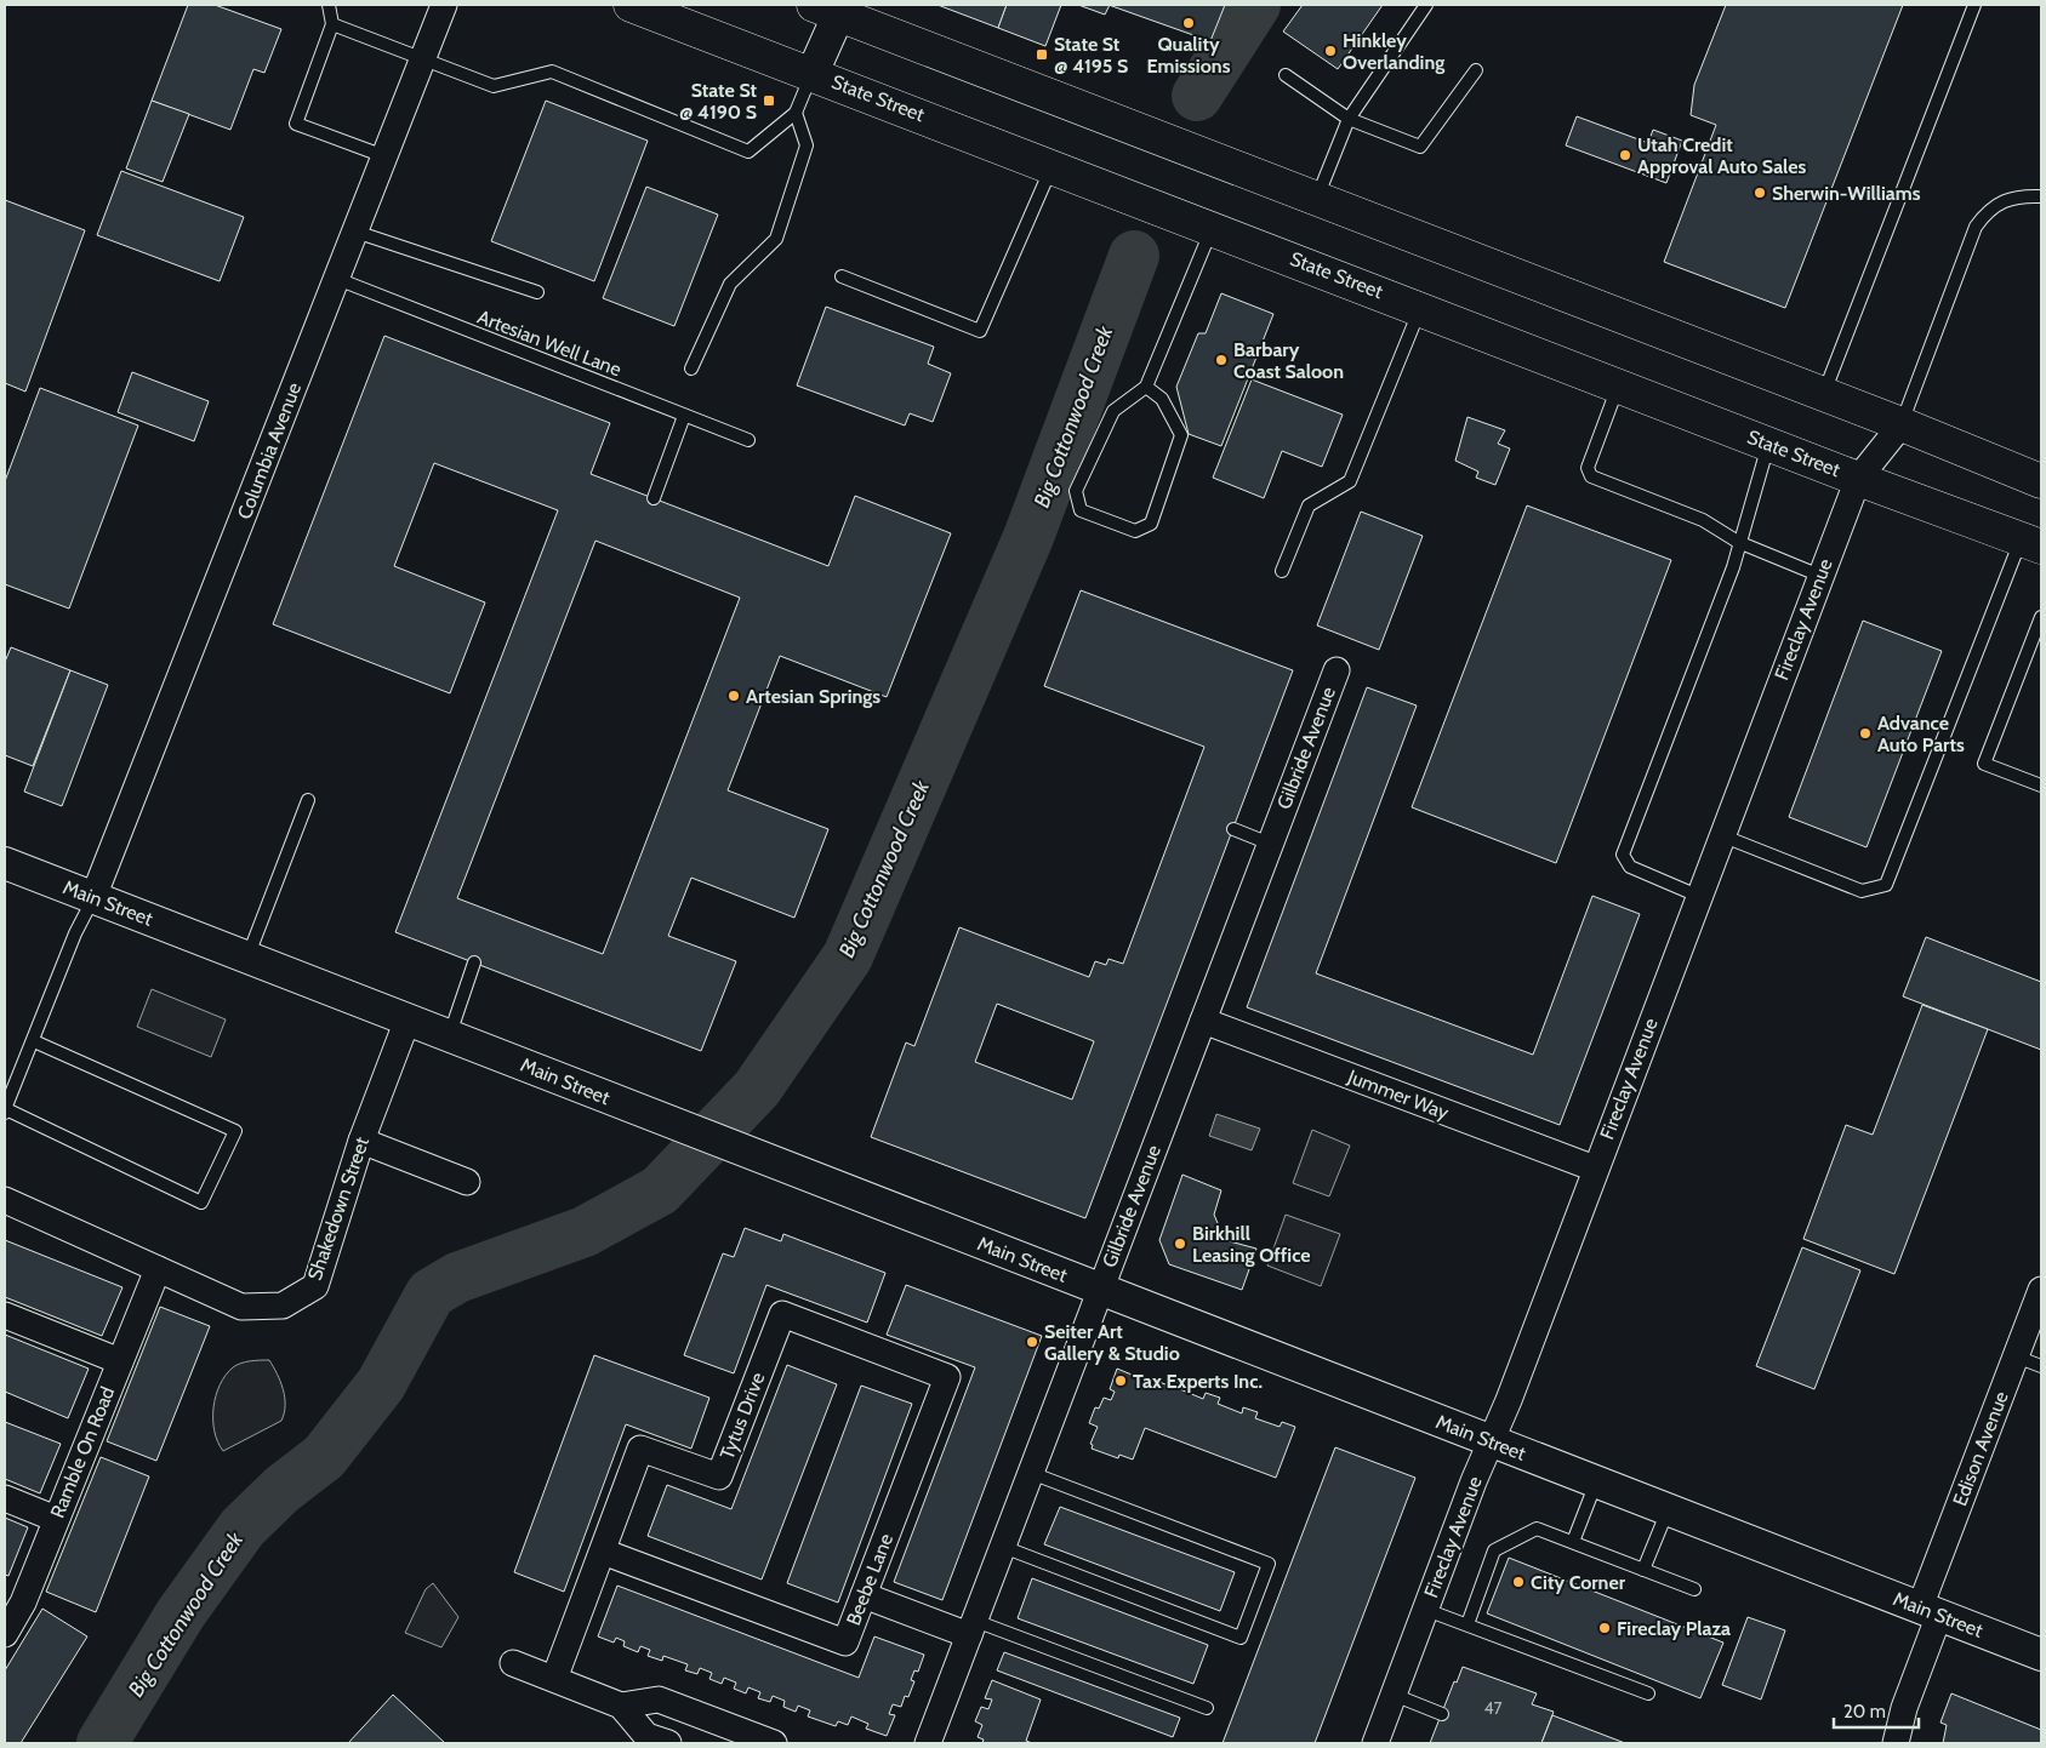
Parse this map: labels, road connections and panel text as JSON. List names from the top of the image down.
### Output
{
  "streets": {
    "main road": ["State Street"],
    "street": [
      "Columbia Avenue",
      "Fireclay Avenue",
      "Gilbride Avenue",
      "Main Street",
      "Jummer Way",
      "Shakedown Street",
      "Tytus Drive",
      "Edison Avenue",
      "Ramble On Road",
      "Beebe Lane"
    ],
    "lane": ["Artesian Well Lane"]
  },
  "crossings": [
    ["State Street", "Fireclay Avenue"],
    ["Artesian Well Lane", "Columbia Avenue"],
    ["Columbia Avenue", "Main Street"],
    ["Fireclay Avenue", "Main Street"],
    ["Fireclay Avenue", "Jummer Way"],
    ["Gilbride Avenue", "Main Street"],
    ["Gilbride Avenue", "Jummer Way"],
    ["Main Street", "Shakedown Street"],
    ["Main Street", "Edison Avenue"],
    ["Shakedown Street", "Ramble On Road"],
    ["Tytus Drive", "Beebe Lane"]
  ],
  "water": ["Big Cottonwood Creek"],
  "places": {
    "other": [
      "Quality Emissions",
      "Hinkley Overlanding",
      "Utah Credit Approval Auto Sales",
      "Sherwin-Williams",
      "Barbary Coast Saloon",
      "Artesian Springs",
      "Advance Auto Parts",
      "Birkhill Leasing Office",
      "Seiter Art Gallery & Studio",
      "Tax Experts Inc.",
      "City Corner",
      "Fireclay Plaza"
    ],
    "transit": ["State St @ 4195 S", "State St @ 4190 S"]
  },
  "house_numbers": ["47"],
  "scale_bar": "20 m"
}
